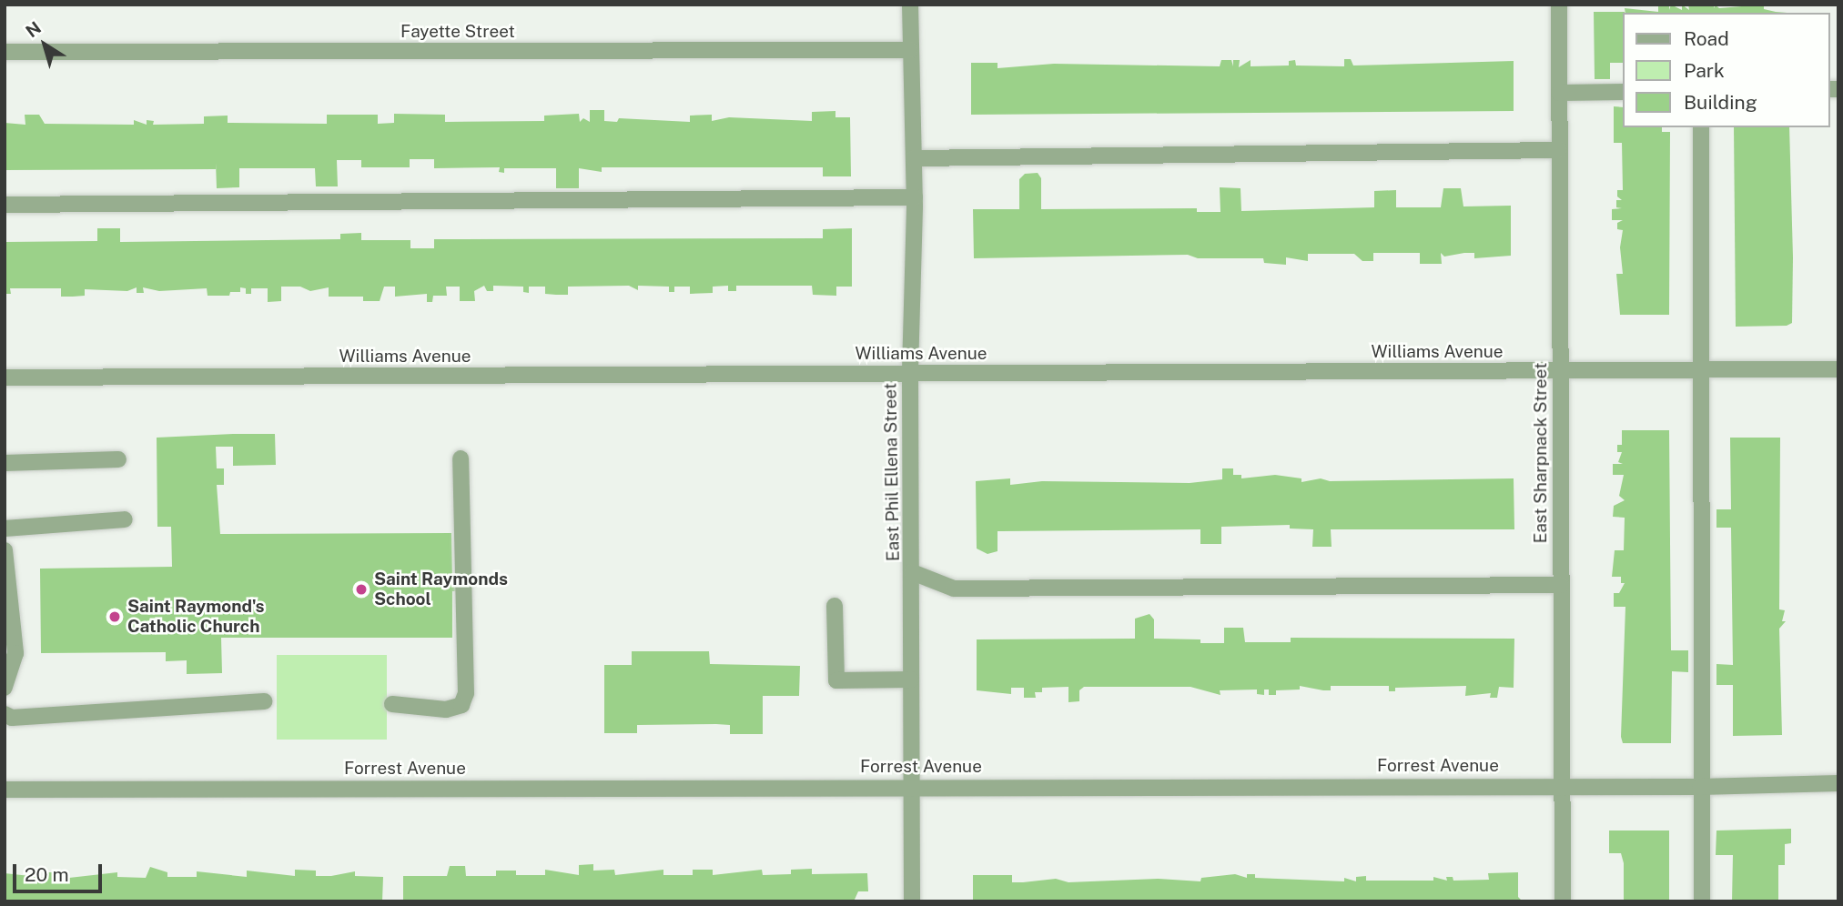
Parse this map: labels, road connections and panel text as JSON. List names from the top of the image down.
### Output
{
  "streets": {
    "street": [
      "Fayette Street",
      "Williams Avenue",
      "East Sharpnack Street",
      "East Phil Ellena Street",
      "Forrest Avenue"
    ]
  },
  "crossings": [
    ["Fayette Street", "East Phil Ellena Street"],
    ["Williams Avenue", "East Sharpnack Street"],
    ["Williams Avenue", "East Phil Ellena Street"],
    ["East Sharpnack Street", "Forrest Avenue"],
    ["East Phil Ellena Street", "Forrest Avenue"]
  ],
  "places": ["Saint Raymonds School", "Saint Raymond's Catholic Church"],
  "legend": ["Road", "Park", "Building"],
  "scale_bar": "20 m",
  "north": "top left"
}
